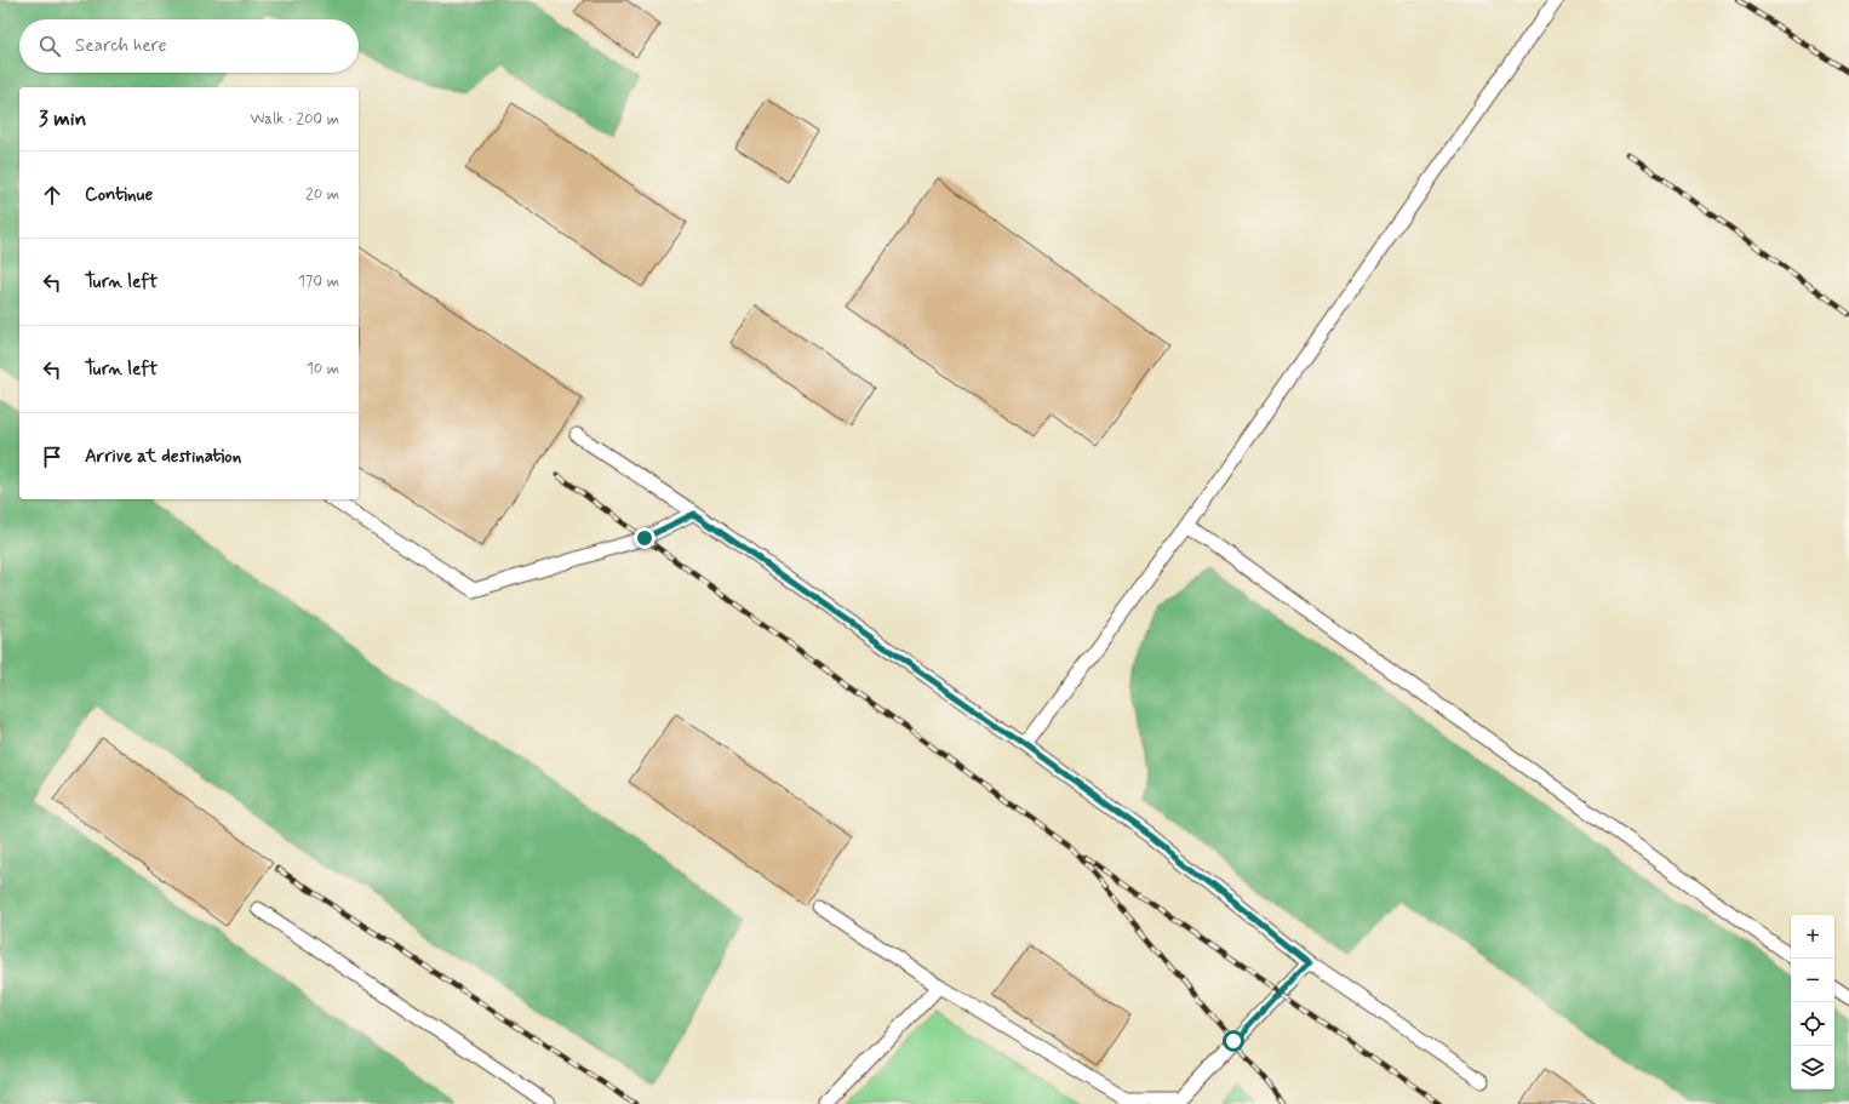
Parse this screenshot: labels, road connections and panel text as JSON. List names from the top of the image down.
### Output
{
  "page": {
    "search": "Search here",
    "heading": ["3 min", "Walk · 200 m"],
    "list": [
      ["Continue", "20 m"],
      ["Turn left", "170 m"],
      ["Turn left", "10 m"],
      "Arrive at destination"
    ],
    "map_buttons": ["+", "−"]
  }
}
